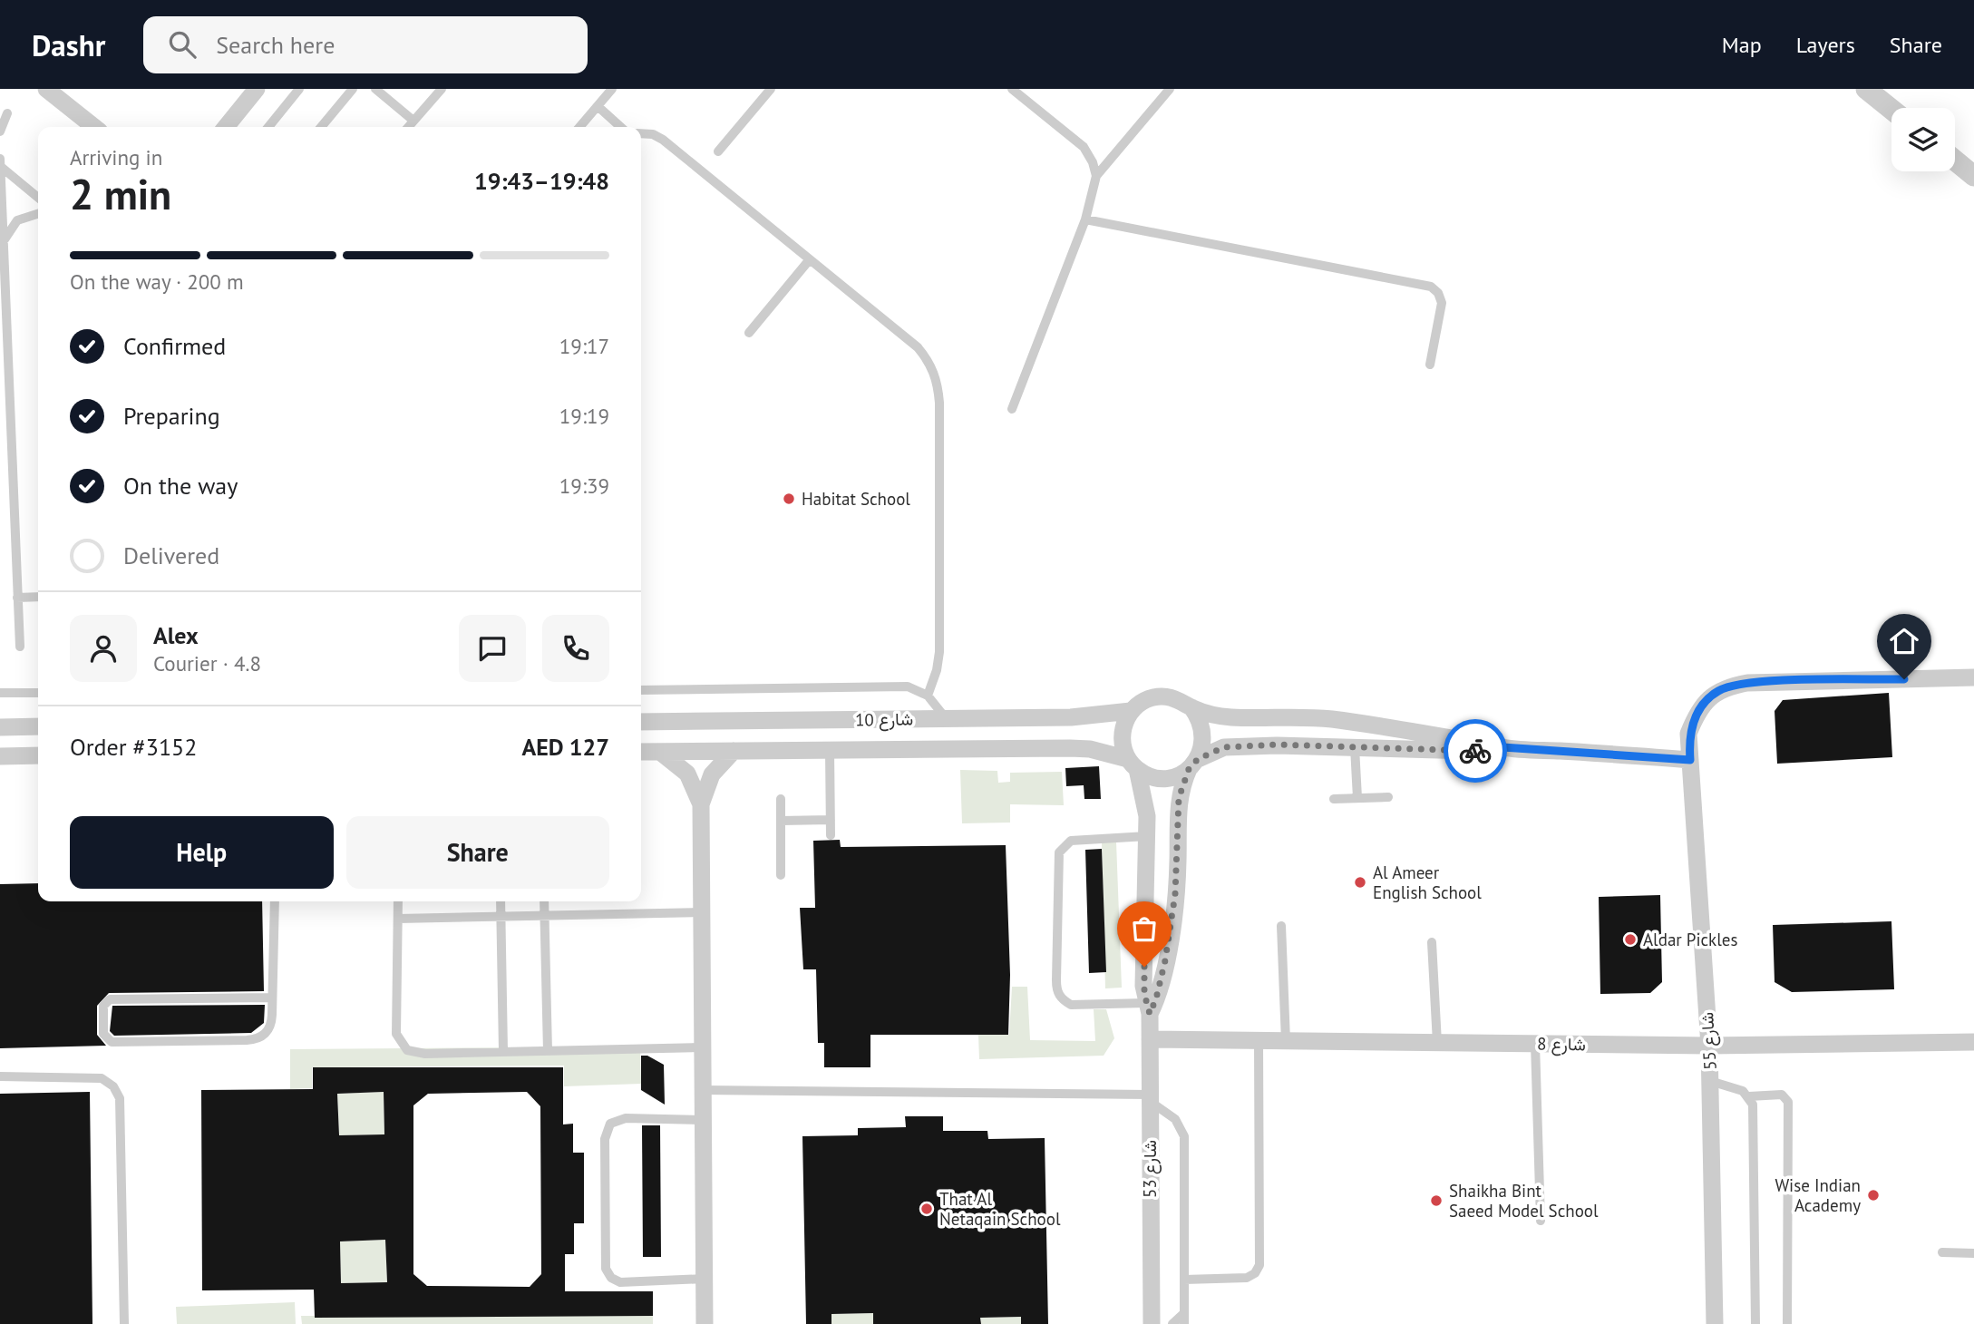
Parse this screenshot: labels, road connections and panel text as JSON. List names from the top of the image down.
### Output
{
  "streets": {
    "street": [
      "شارع 10",
      "شارع 55",
      "شارع 8",
      "شارع 53"
    ]
  },
  "crossings": [
    ["شارع 10", "شارع 53"],
    ["شارع 55", "شارع 8"],
    ["شارع 8", "شارع 53"]
  ],
  "places": [
    "Habitat School",
    "Al Ameer English School",
    "Aldar Pickles",
    "Wise Indian Academy",
    "Shaikha Bint Saeed Model School",
    "That Al Netaqain School"
  ],
  "page": {
    "header": "Dashr",
    "search": "Search here",
    "nav": ["Map", "Layers", "Share"],
    "heading": ["2 min", "Arriving in", "19:43–19:48"],
    "panel": [
      "Alex",
      "Courier · 4.8",
      "Order #3152",
      "AED 127"
    ],
    "bar": "On the way · 200 m",
    "list": [
      ["Confirmed", "19:17"],
      ["Preparing", "19:19"],
      ["On the way", "19:39"],
      "Delivered"
    ],
    "buttons": ["Help", "Share"]
  }
}
